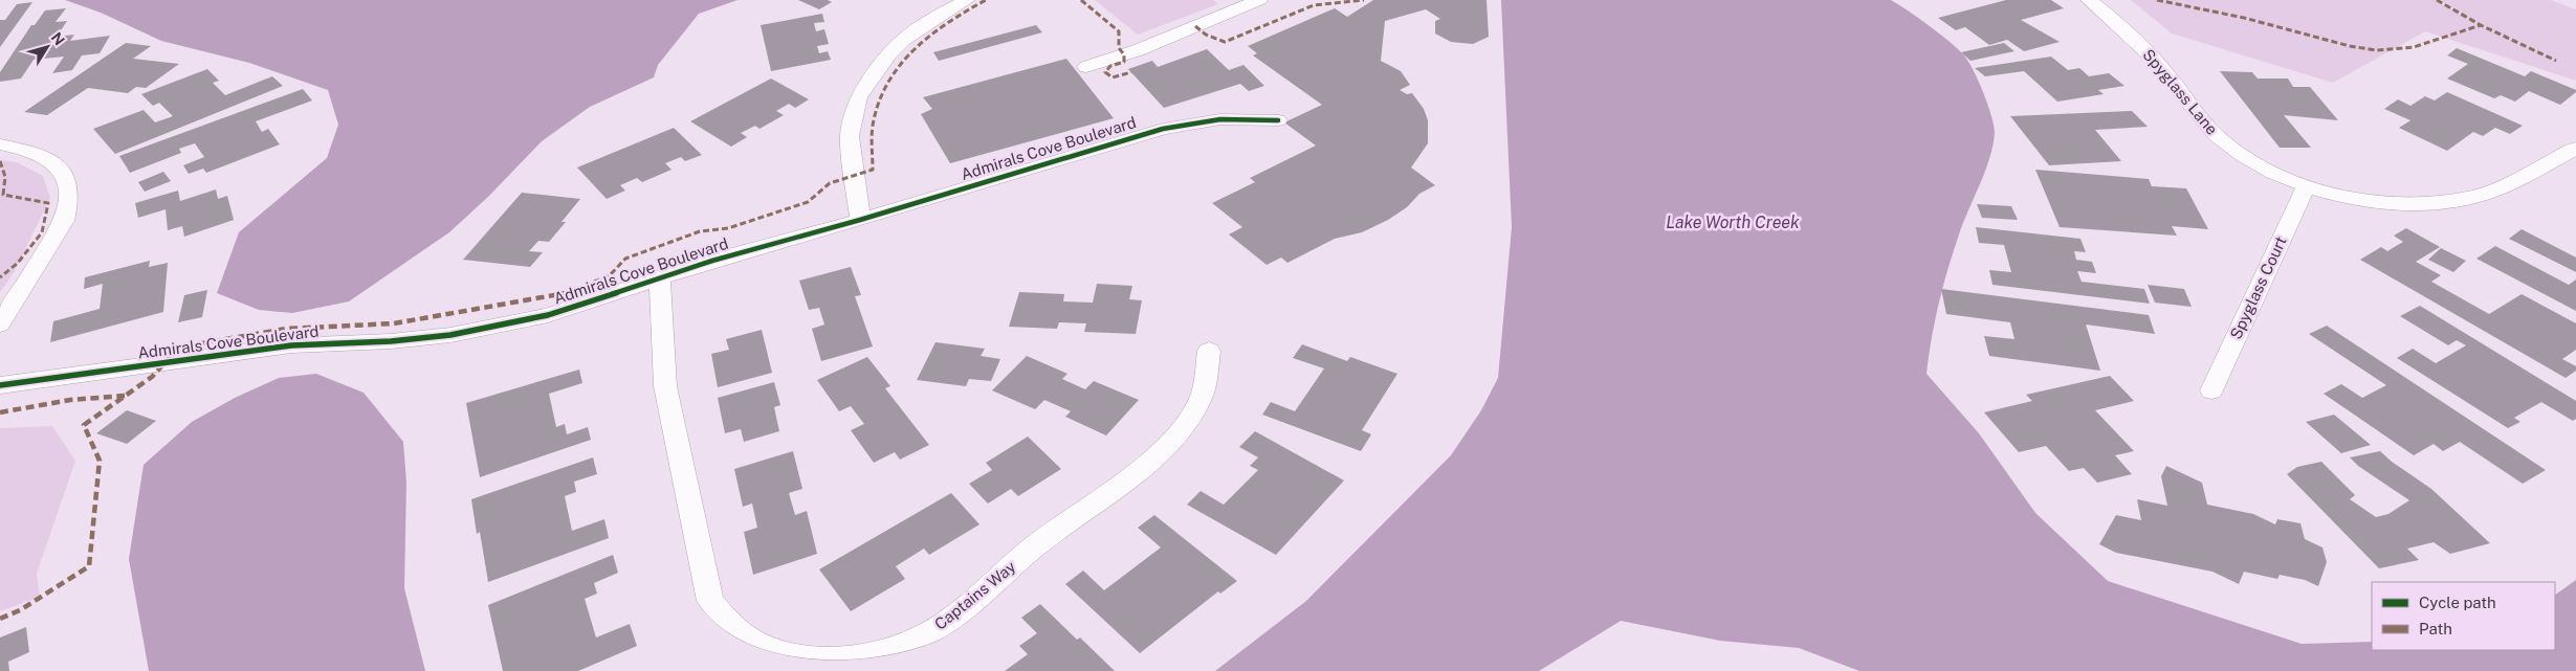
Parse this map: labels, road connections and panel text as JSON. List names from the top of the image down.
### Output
{
  "streets": {
    "street": [
      "Spyglass Lane",
      "Admirals Cove Boulevard",
      "Spyglass Court",
      "Captains Way"
    ]
  },
  "crossings": [
    ["Spyglass Lane", "Spyglass Court"],
    ["Admirals Cove Boulevard", "Captains Way"]
  ],
  "water": ["Lake Worth Creek"],
  "legend": ["Cycle path", "Path"],
  "north": "top right"
}
